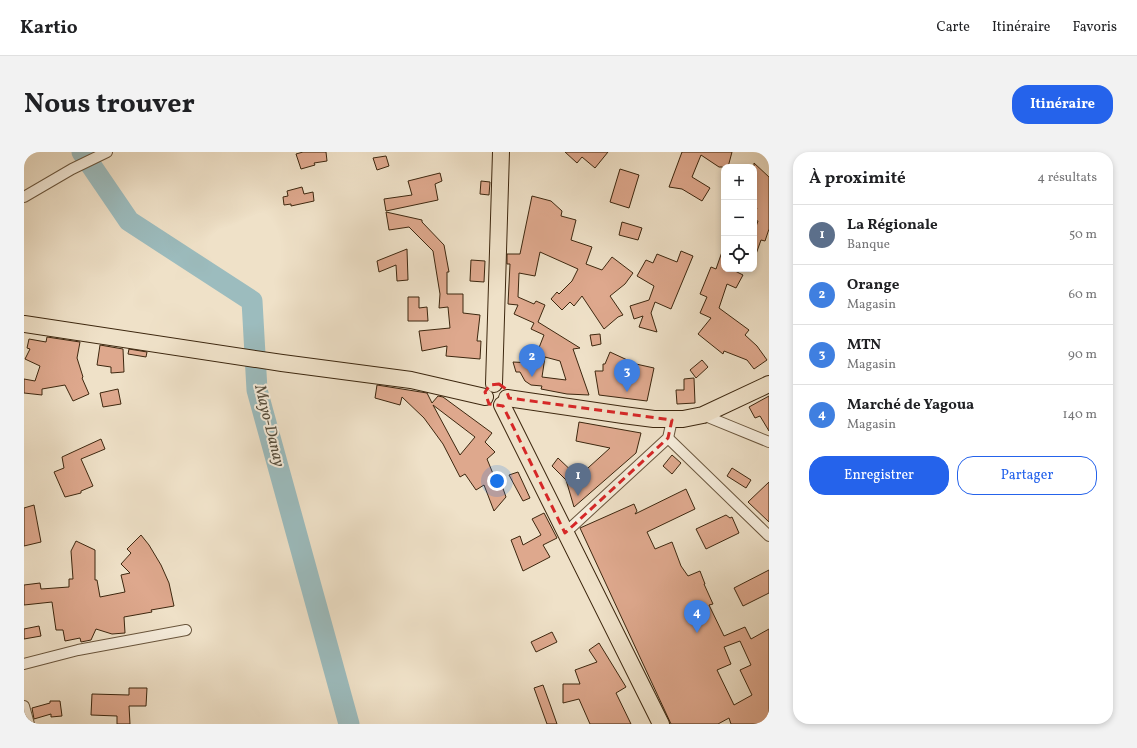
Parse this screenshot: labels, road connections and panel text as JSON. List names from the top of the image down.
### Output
{
  "water": ["Mayo-Danay"],
  "page": {
    "header": "Kartio",
    "nav": ["Carte", "Itinéraire", "Favoris"],
    "title": "Nous trouver",
    "buttons": [
      "Itinéraire",
      ["Enregistrer", "Partager"]
    ],
    "heading": ["À proximité", "4 résultats"],
    "map_buttons": ["+", "−"],
    "list": [
      {
        "mark": "1",
        "name": "La Régionale",
        "note": "Banque",
        "value": "50 m"
      },
      {
        "mark": "2",
        "name": "Orange",
        "note": "Magasin",
        "value": "60 m"
      },
      {
        "mark": "3",
        "name": "MTN",
        "note": "Magasin",
        "value": "90 m"
      },
      {
        "mark": "4",
        "name": "Marché de Yagoua",
        "note": "Magasin",
        "value": "140 m"
      }
    ],
    "pins": [
      "2",
      "3",
      "1",
      "4"
    ]
  }
}
